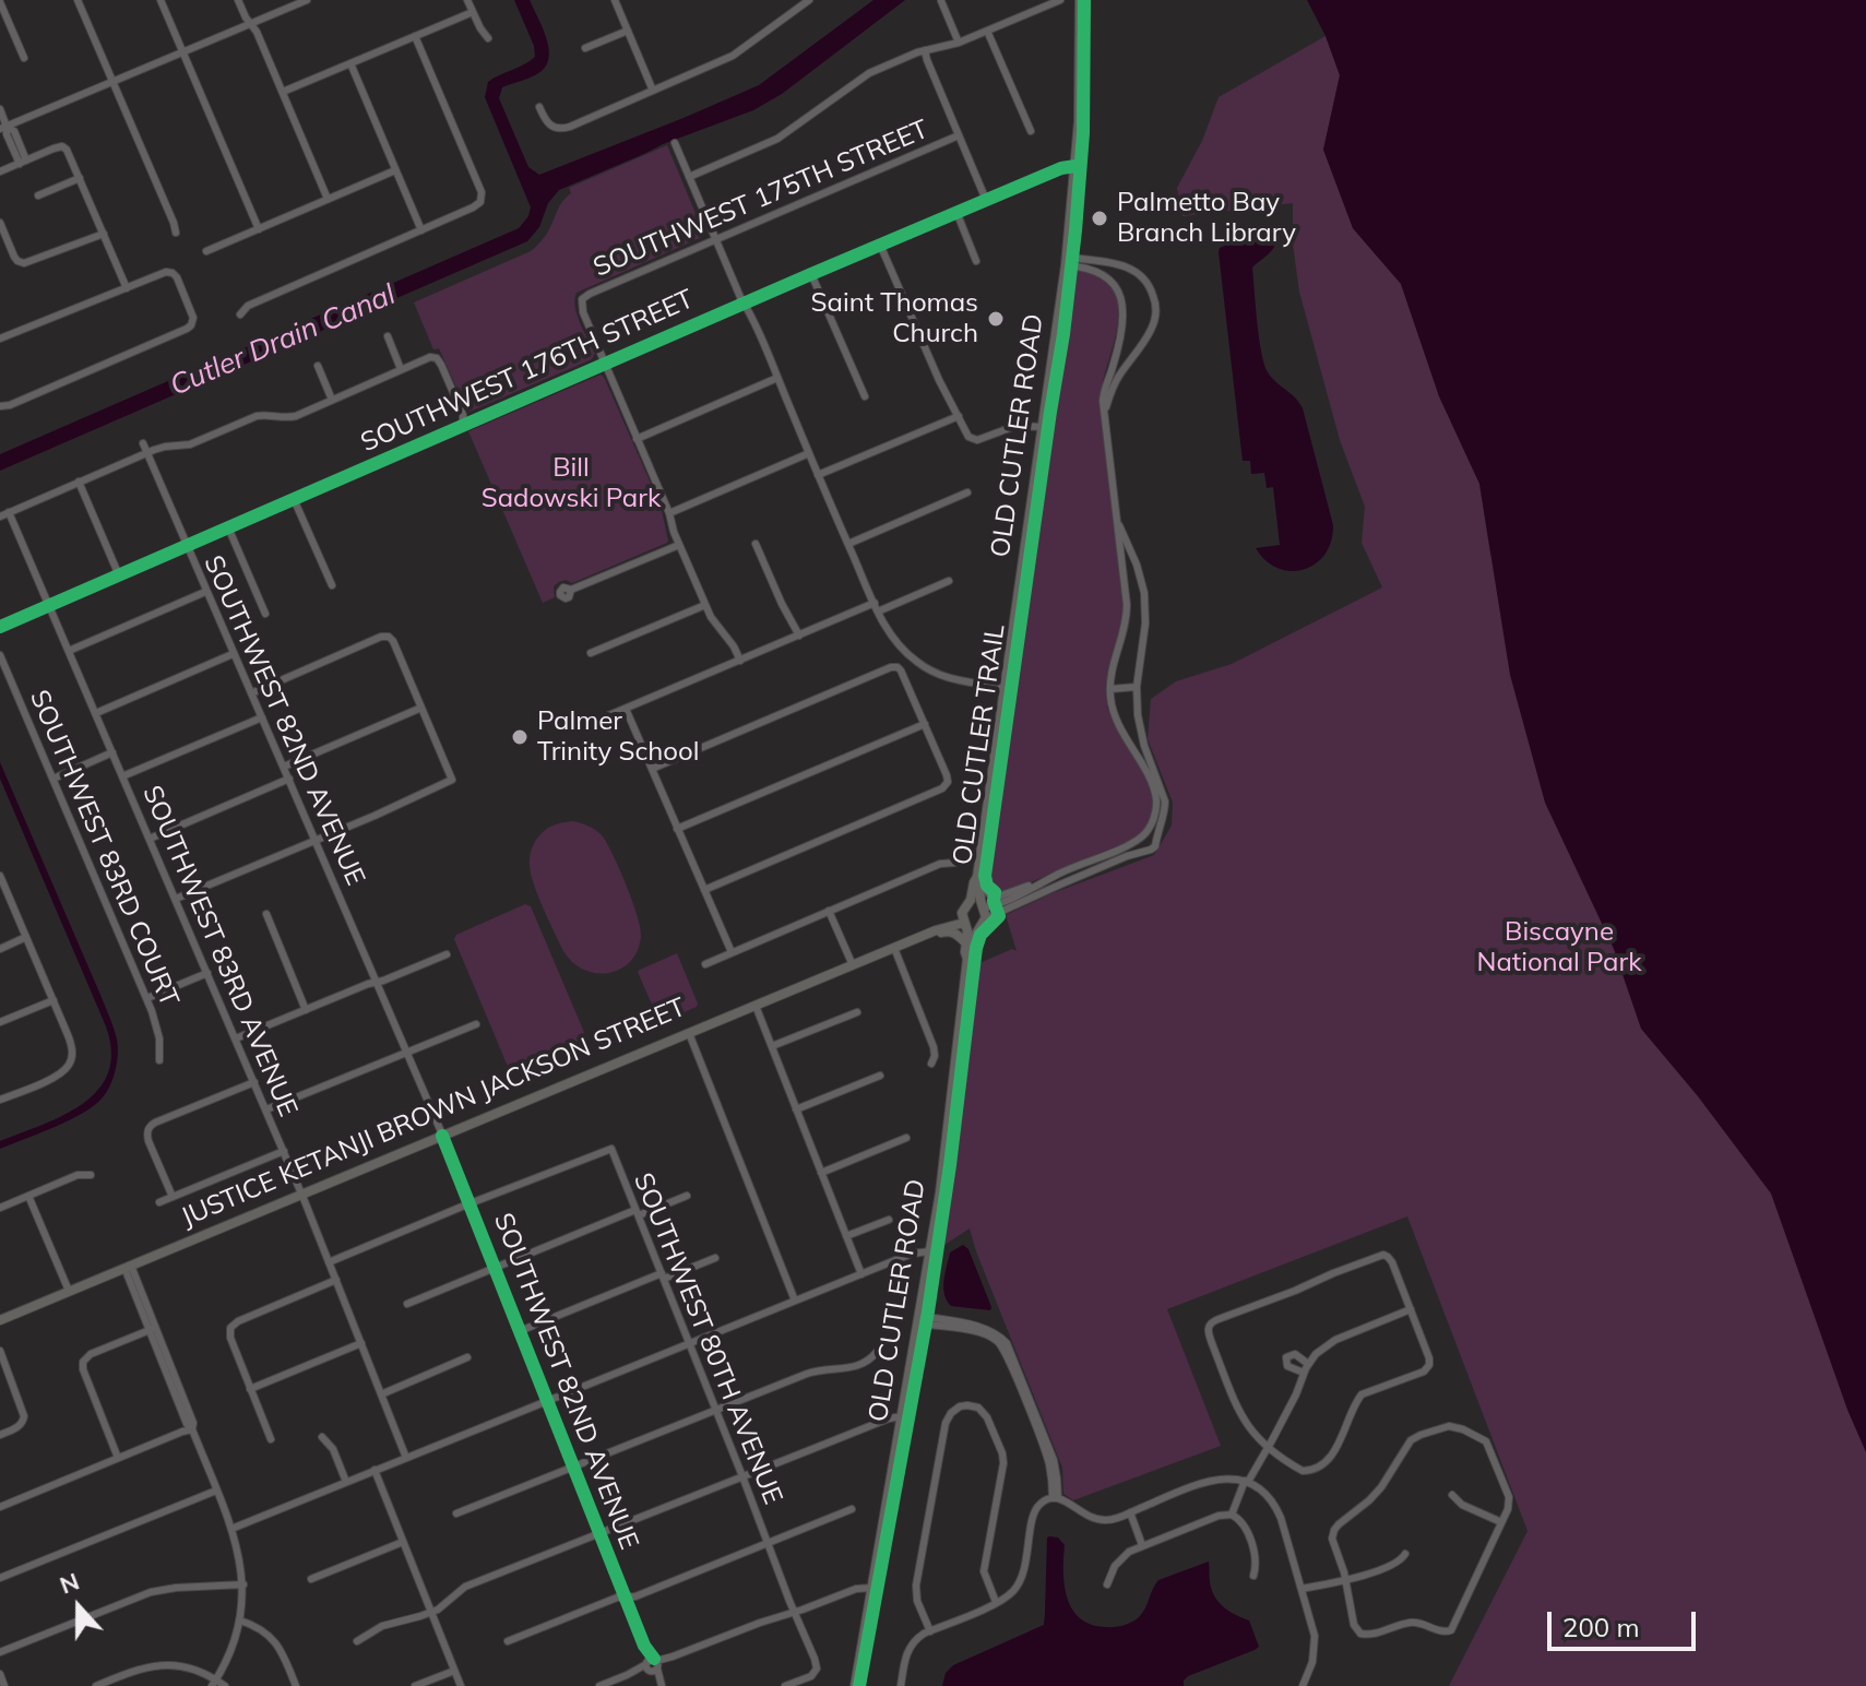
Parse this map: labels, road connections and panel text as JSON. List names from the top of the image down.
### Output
{
  "streets": {
    "main road": ["OLD CUTLER ROAD", "JUSTICE KETANJI BROWN JACKSON STREET"],
    "street": [
      "SOUTHWEST 175TH STREET",
      "SOUTHWEST 176TH STREET",
      "SOUTHWEST 82ND AVENUE",
      "SOUTHWEST 83RD COURT",
      "SOUTHWEST 83RD AVENUE",
      "SOUTHWEST 80TH AVENUE"
    ],
    "cycle path": ["OLD CUTLER TRAIL"]
  },
  "crossings": [
    ["SOUTHWEST 175TH STREET", "SOUTHWEST 176TH STREET"],
    ["SOUTHWEST 176TH STREET", "OLD CUTLER ROAD"],
    ["SOUTHWEST 176TH STREET", "SOUTHWEST 82ND AVENUE"],
    ["SOUTHWEST 176TH STREET", "SOUTHWEST 83RD AVENUE"],
    ["OLD CUTLER ROAD", "JUSTICE KETANJI BROWN JACKSON STREET"],
    ["SOUTHWEST 82ND AVENUE", "JUSTICE KETANJI BROWN JACKSON STREET"],
    ["SOUTHWEST 82ND AVENUE", "SOUTHWEST 80TH AVENUE"],
    ["SOUTHWEST 83RD AVENUE", "JUSTICE KETANJI BROWN JACKSON STREET"]
  ],
  "water": ["Cutler Drain Canal"],
  "parks": ["Bill Sadowski Park", "Biscayne National Park"],
  "places": ["Palmetto Bay Branch Library", "Saint Thomas Church", "Palmer Trinity School"],
  "scale_bar": "200 m",
  "north": "top"
}
